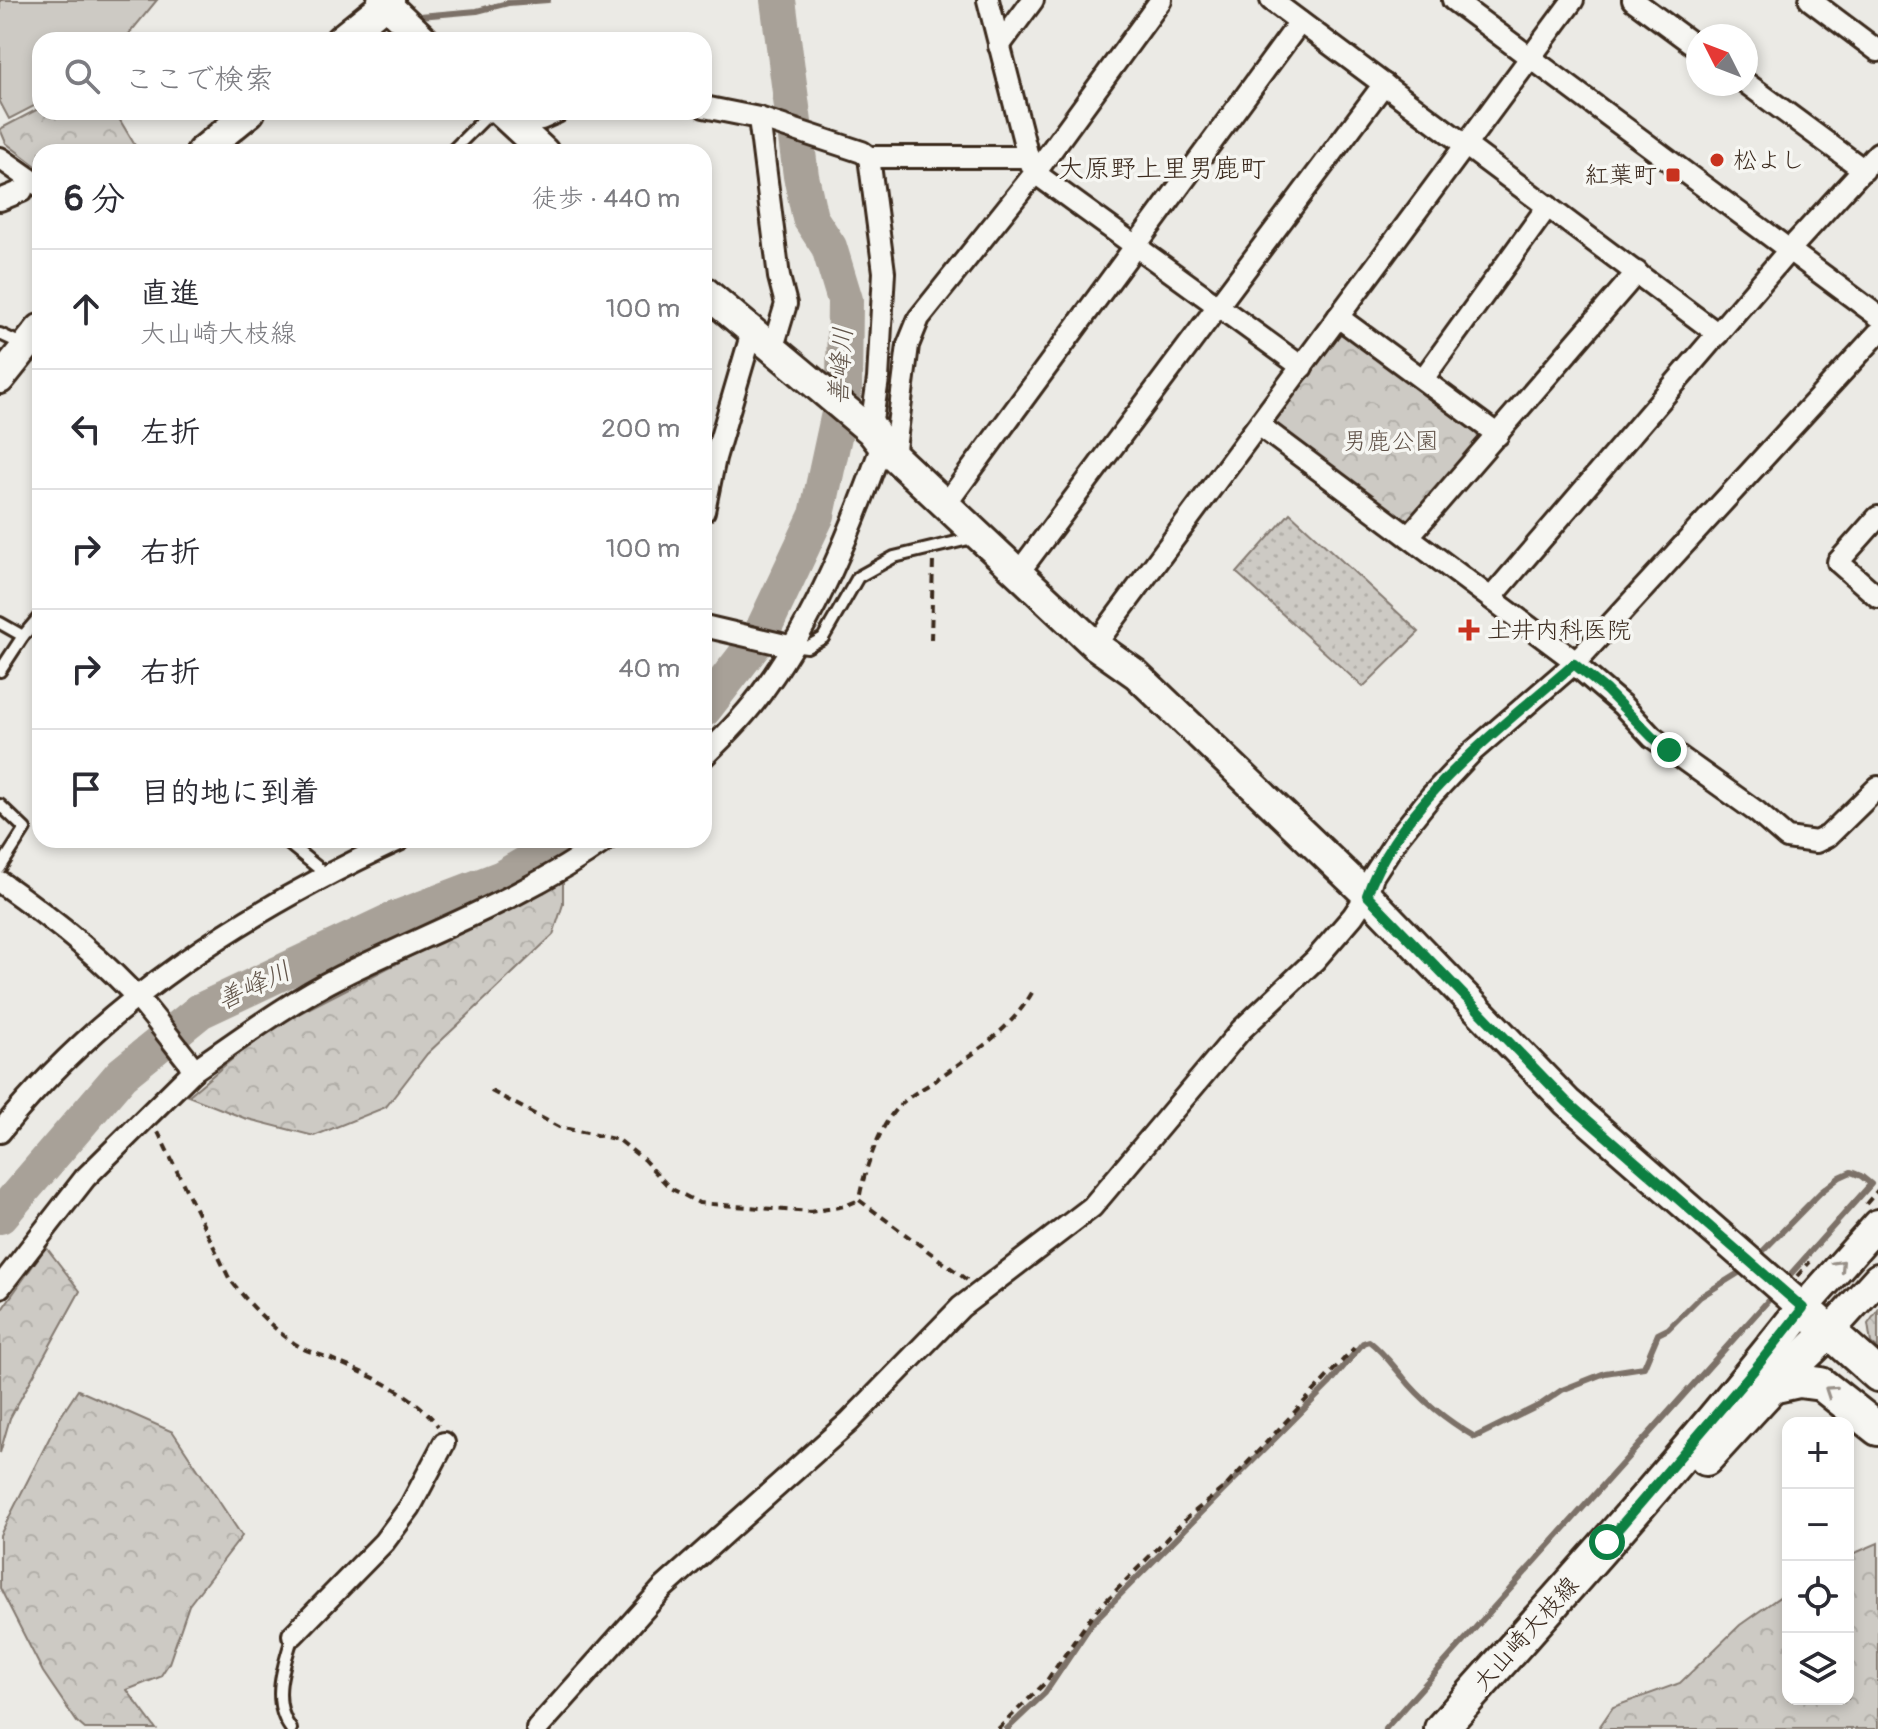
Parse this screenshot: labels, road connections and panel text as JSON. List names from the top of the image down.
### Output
{
  "streets": {
    "main road": ["大山崎大枝線"]
  },
  "districts": ["大原野上里男鹿町"],
  "water": ["善峰川"],
  "parks": ["男鹿公園"],
  "places": {
    "other": ["松よし"],
    "transit": ["紅葉町"],
    "health": ["土井内科医院"]
  },
  "north": "top left",
  "page": {
    "search": "ここで検索",
    "heading": ["6 分", "徒歩 · 440 m"],
    "list": [
      ["直進", "大山崎大枝線", "100 m"],
      ["左折", "200 m"],
      ["右折", "100 m"],
      ["右折", "40 m"],
      "目的地に到着"
    ],
    "map_buttons": ["+", "−"]
  }
}
